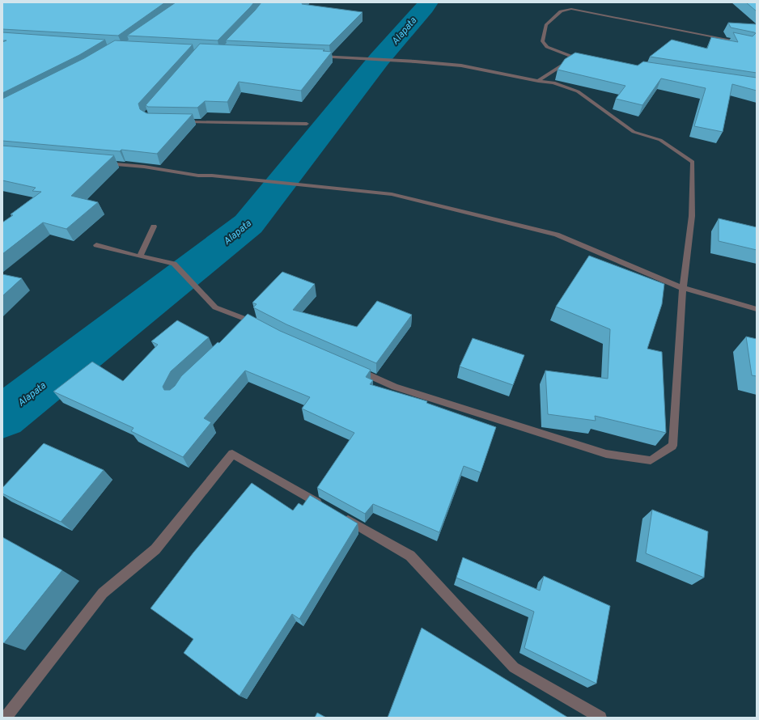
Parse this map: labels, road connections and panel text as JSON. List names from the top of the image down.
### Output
{
  "water": ["Alapata"]
}
